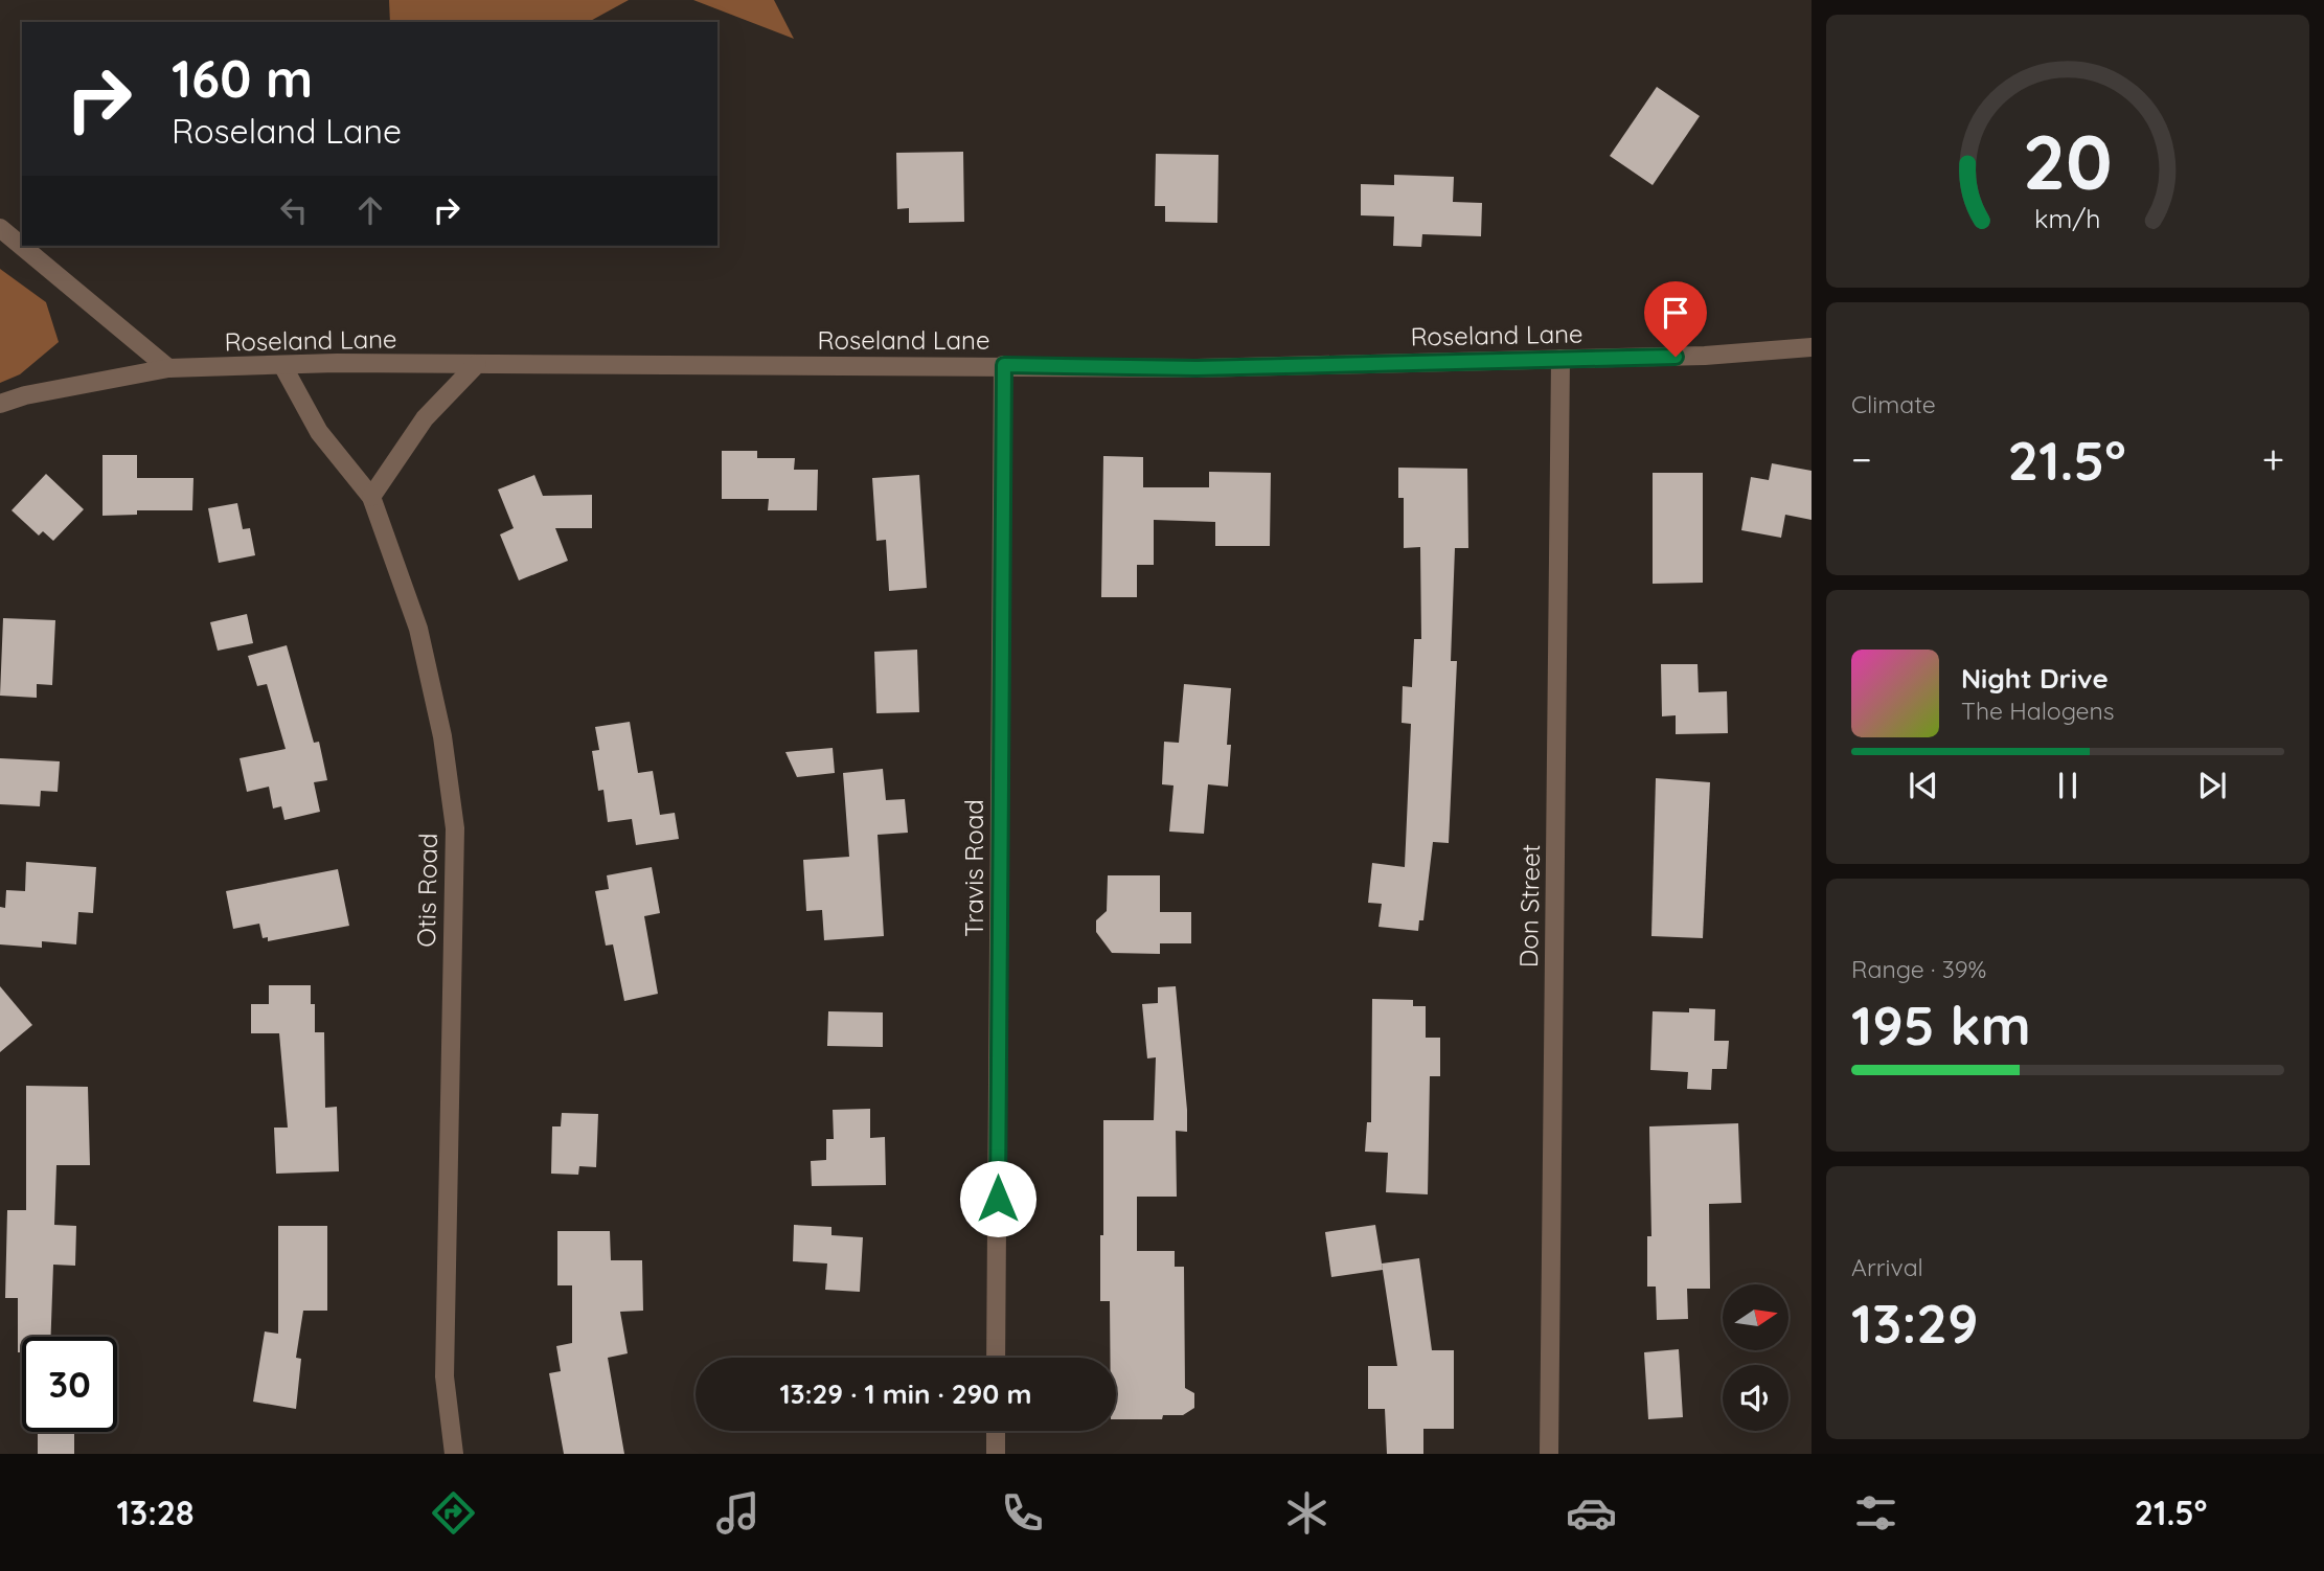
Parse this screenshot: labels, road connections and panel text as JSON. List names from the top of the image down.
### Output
{
  "streets": {
    "street": [
      "Roseland Lane",
      "Travis Road",
      "Otis Road",
      "Don Street"
    ]
  },
  "crossings": [
    ["Roseland Lane", "Travis Road"],
    ["Roseland Lane", "Otis Road"],
    ["Roseland Lane", "Don Street"]
  ],
  "north": "right",
  "page": {
    "turn": ["160 m", "Roseland Lane"],
    "tile": [
      "Climate",
      ["Range · 39%", "195 km"],
      ["Arrival", "13:29"]
    ],
    "heat": ["−", "21.5°", "+"],
    "song": ["Night Drive", "The Halogens"],
    "limit": "30",
    "trip": "13:29 · 1 min · 290 m",
    "tabs": ["13:28", "21.5°"],
    "gauge": ["20", "km/h"]
  }
}
